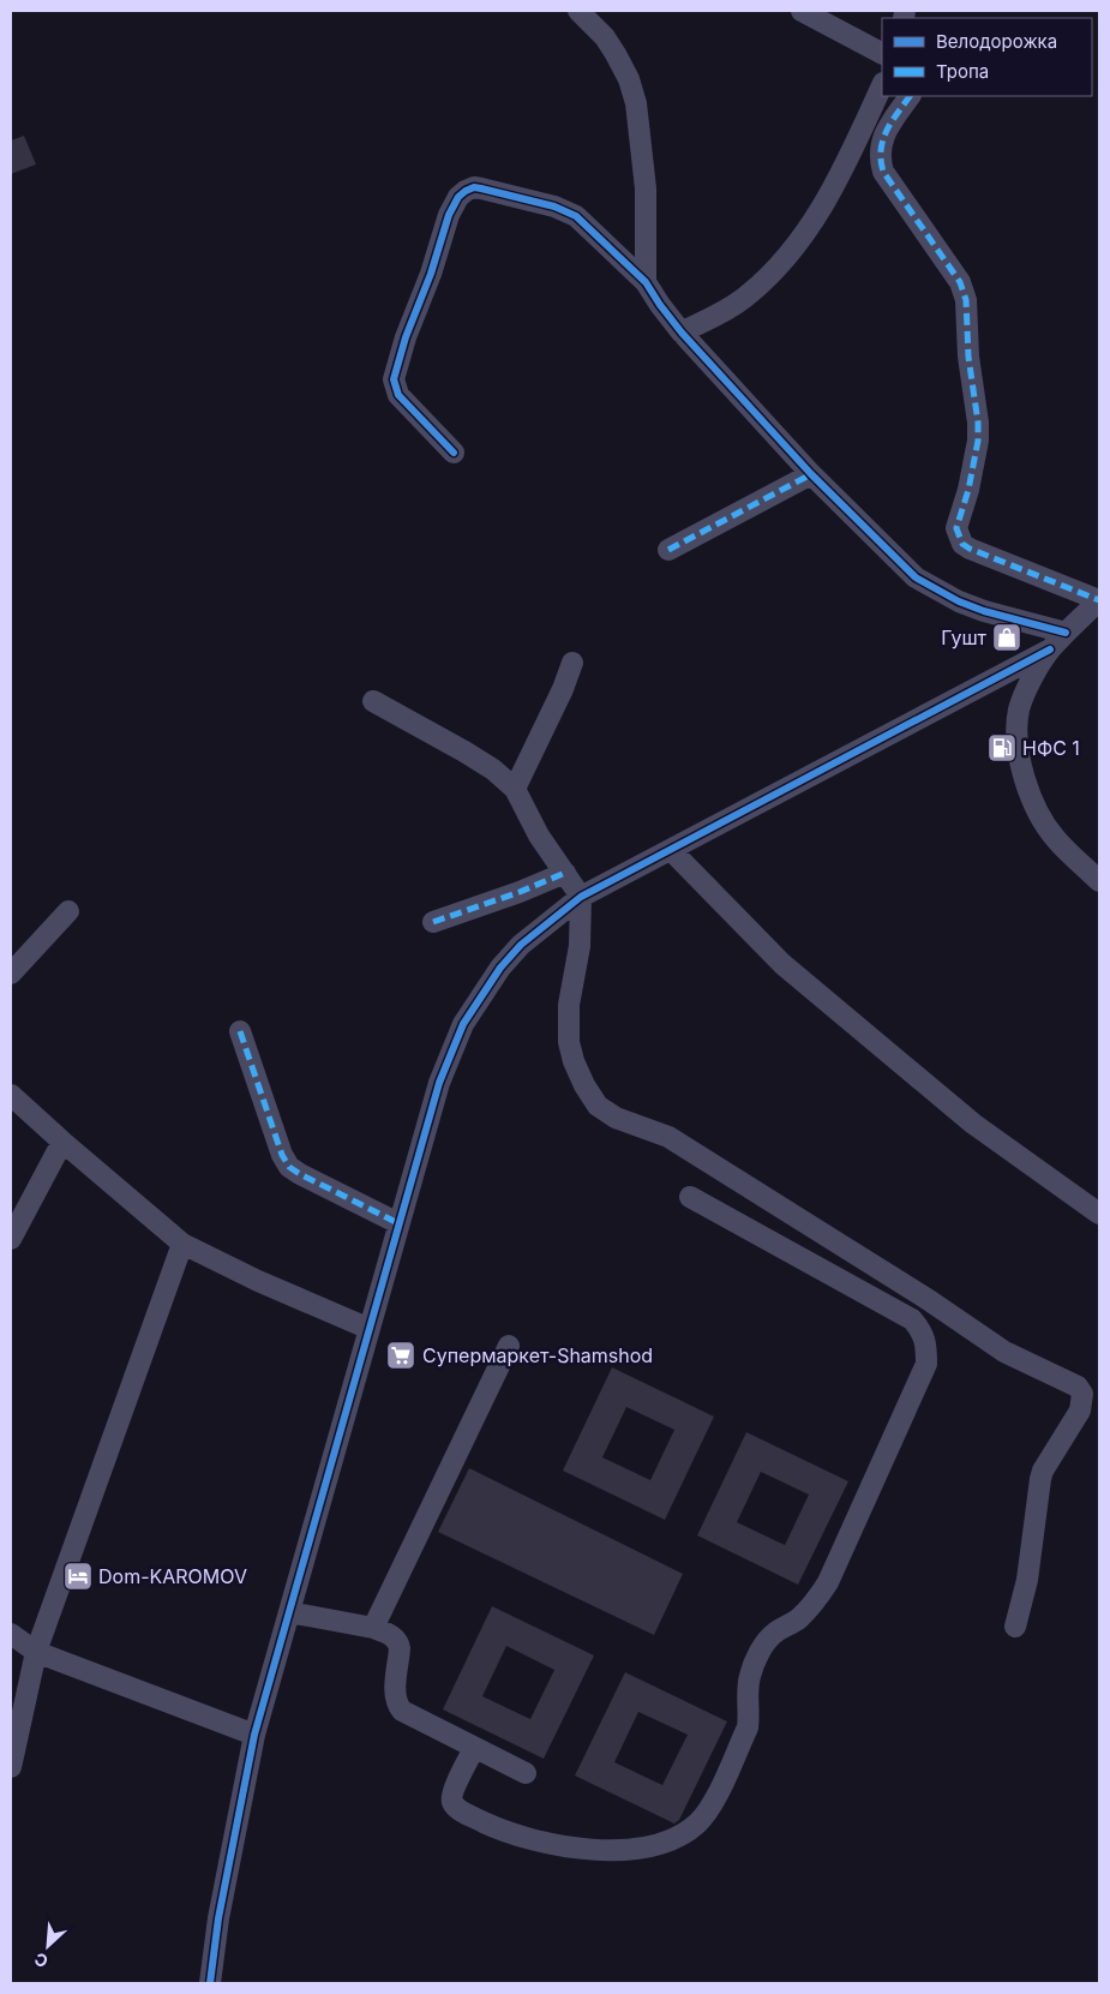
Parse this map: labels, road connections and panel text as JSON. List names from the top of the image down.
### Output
{
  "places": {
    "shop": ["Гушт"],
    "fuel station": ["НФС 1"],
    "supermarket": ["Супермаркет-Shamshod"],
    "hotel": ["Dom-KAROMOV"]
  },
  "legend": ["Велодорожка", "Тропа"],
  "north": "bottom left"
}
